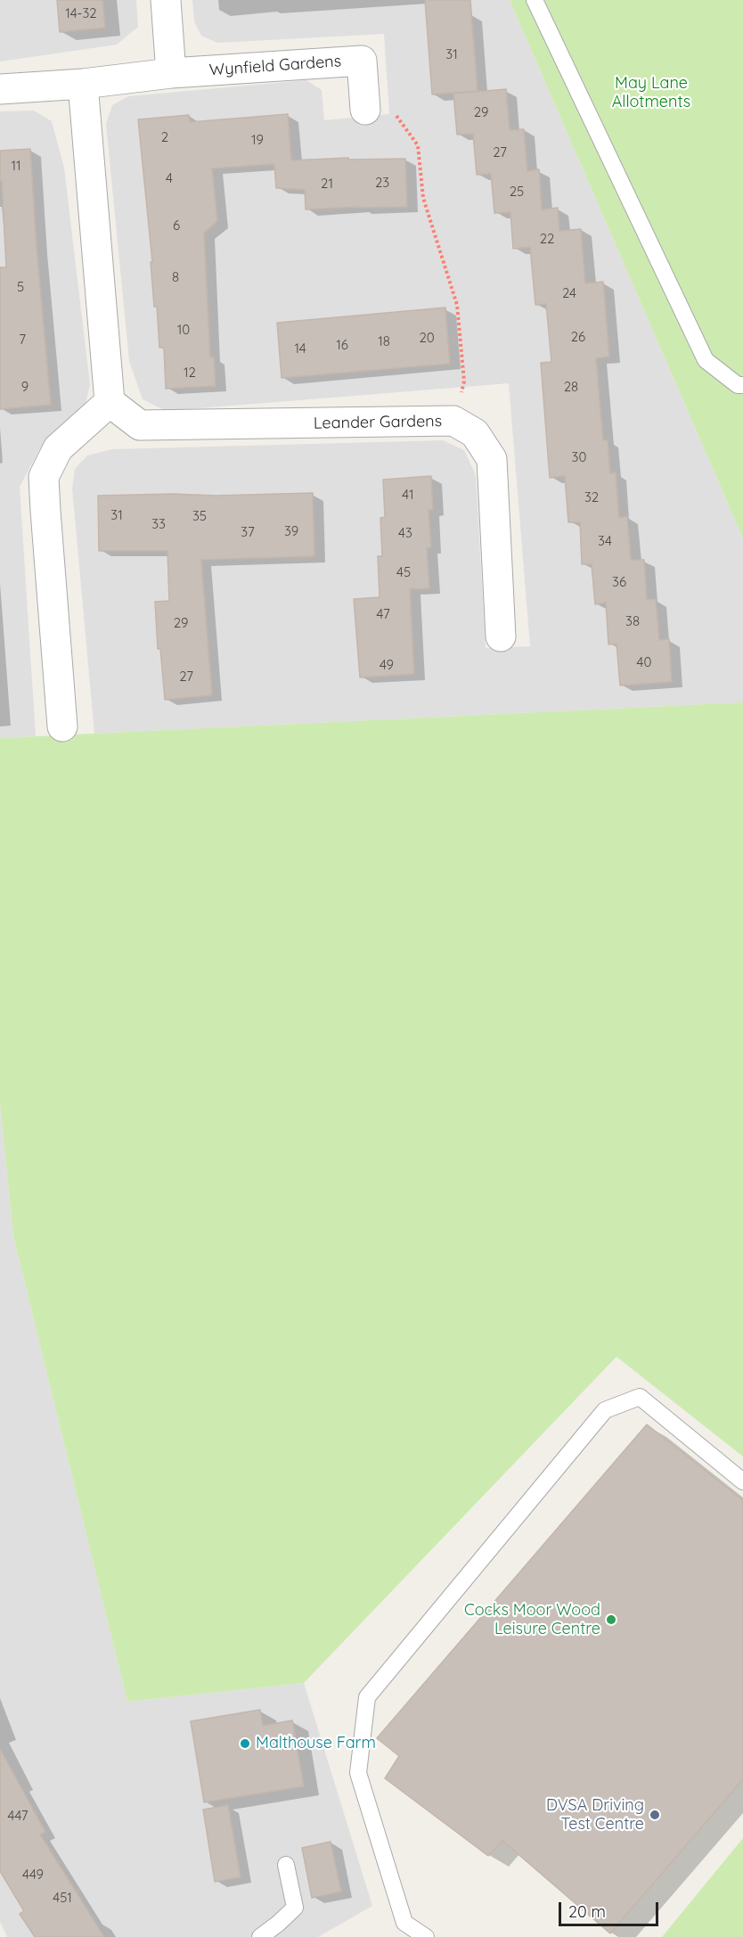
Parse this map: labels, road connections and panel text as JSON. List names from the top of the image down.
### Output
{
  "streets": {
    "street": ["Wynfield Gardens", "Leander Gardens"]
  },
  "parks": ["May Lane Allotments"],
  "places": ["Cocks Moor Wood Leisure Centre", "Malthouse Farm", "DVSA Driving Test Centre"],
  "house_numbers": [
    "14-32",
    "31",
    "29",
    "2",
    "19",
    "27",
    "11",
    "4",
    "23",
    "21",
    "25",
    "6",
    "22",
    "8",
    "5",
    "24",
    "10",
    "26",
    "20",
    "7",
    "18",
    "16",
    "14",
    "12",
    "9",
    "28",
    "30",
    "41",
    "32",
    "31",
    "35",
    "33",
    "39",
    "37",
    "43",
    "34",
    "45",
    "36",
    "47",
    "38",
    "29",
    "40",
    "49",
    "27",
    "447",
    "449",
    "451"
  ],
  "scale_bar": "20 m"
}
